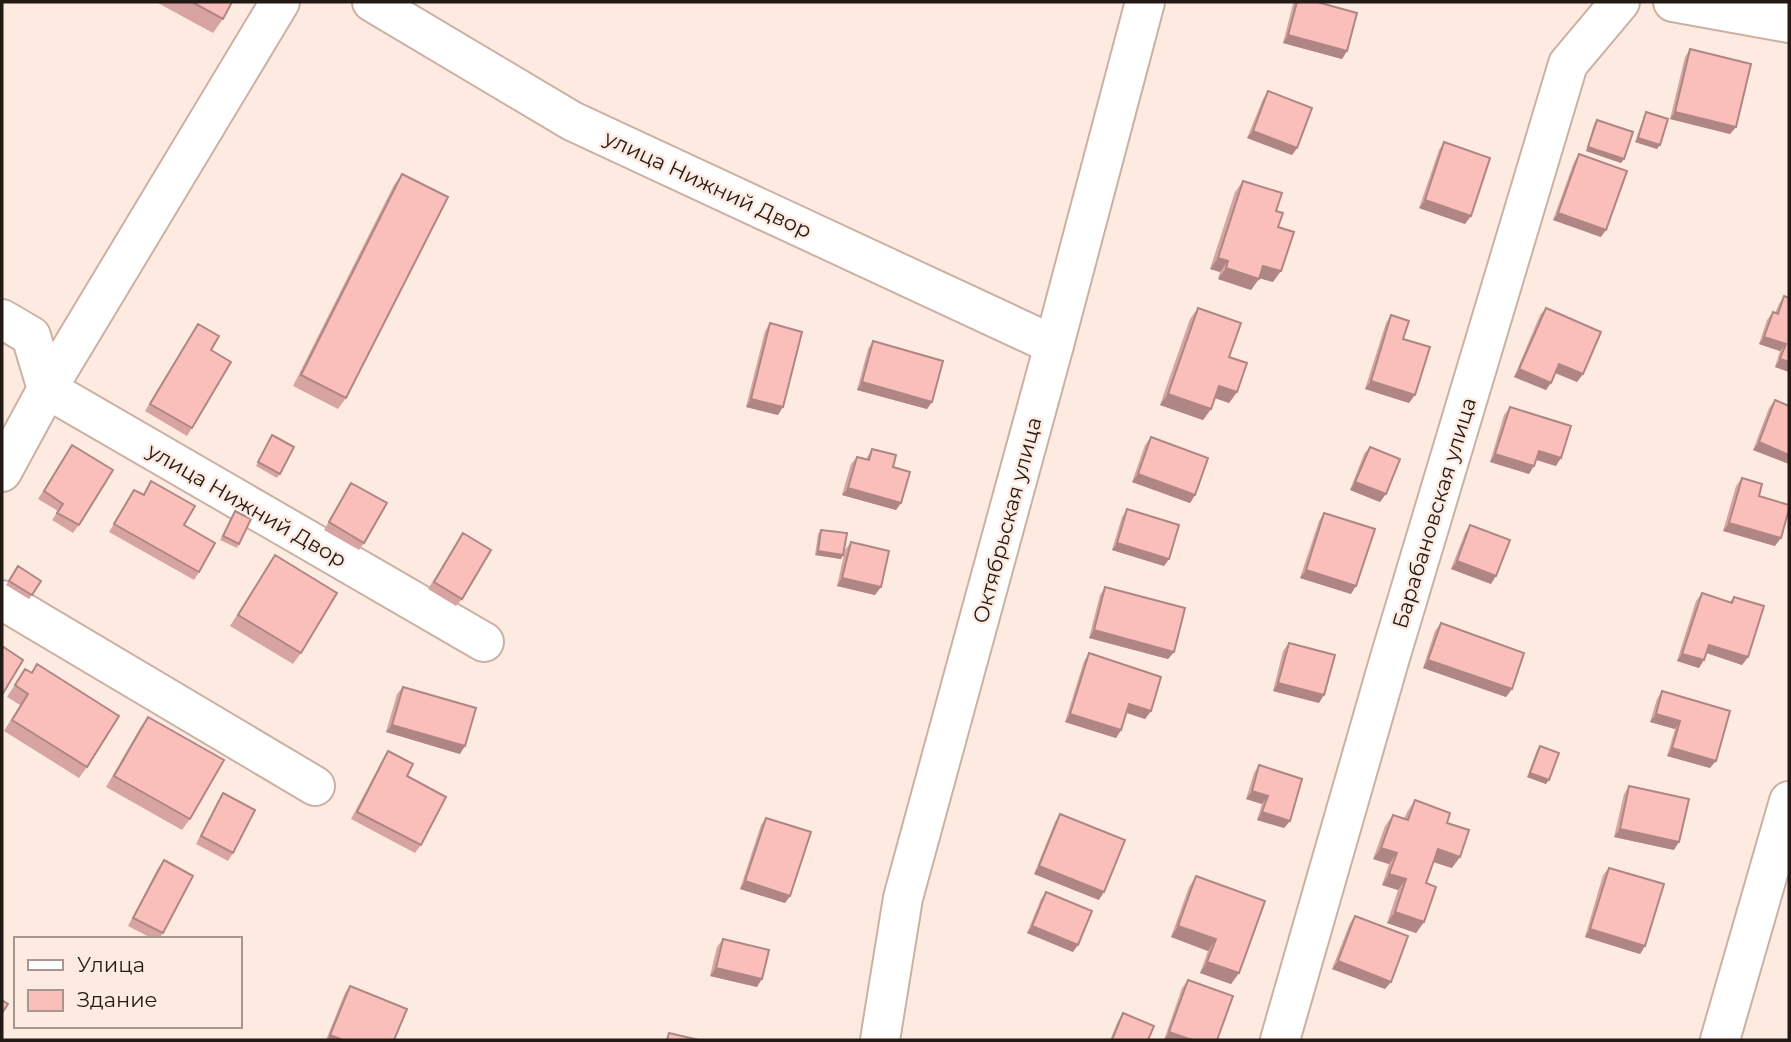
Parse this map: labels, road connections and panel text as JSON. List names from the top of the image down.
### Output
{
  "streets": {
    "street": ["улица Нижний Двор", "Барабановская улица", "Октябрьская улица"]
  },
  "crossings": [
    ["улица Нижний Двор", "Октябрьская улица"]
  ],
  "legend": ["Улица", "Здание"]
}
